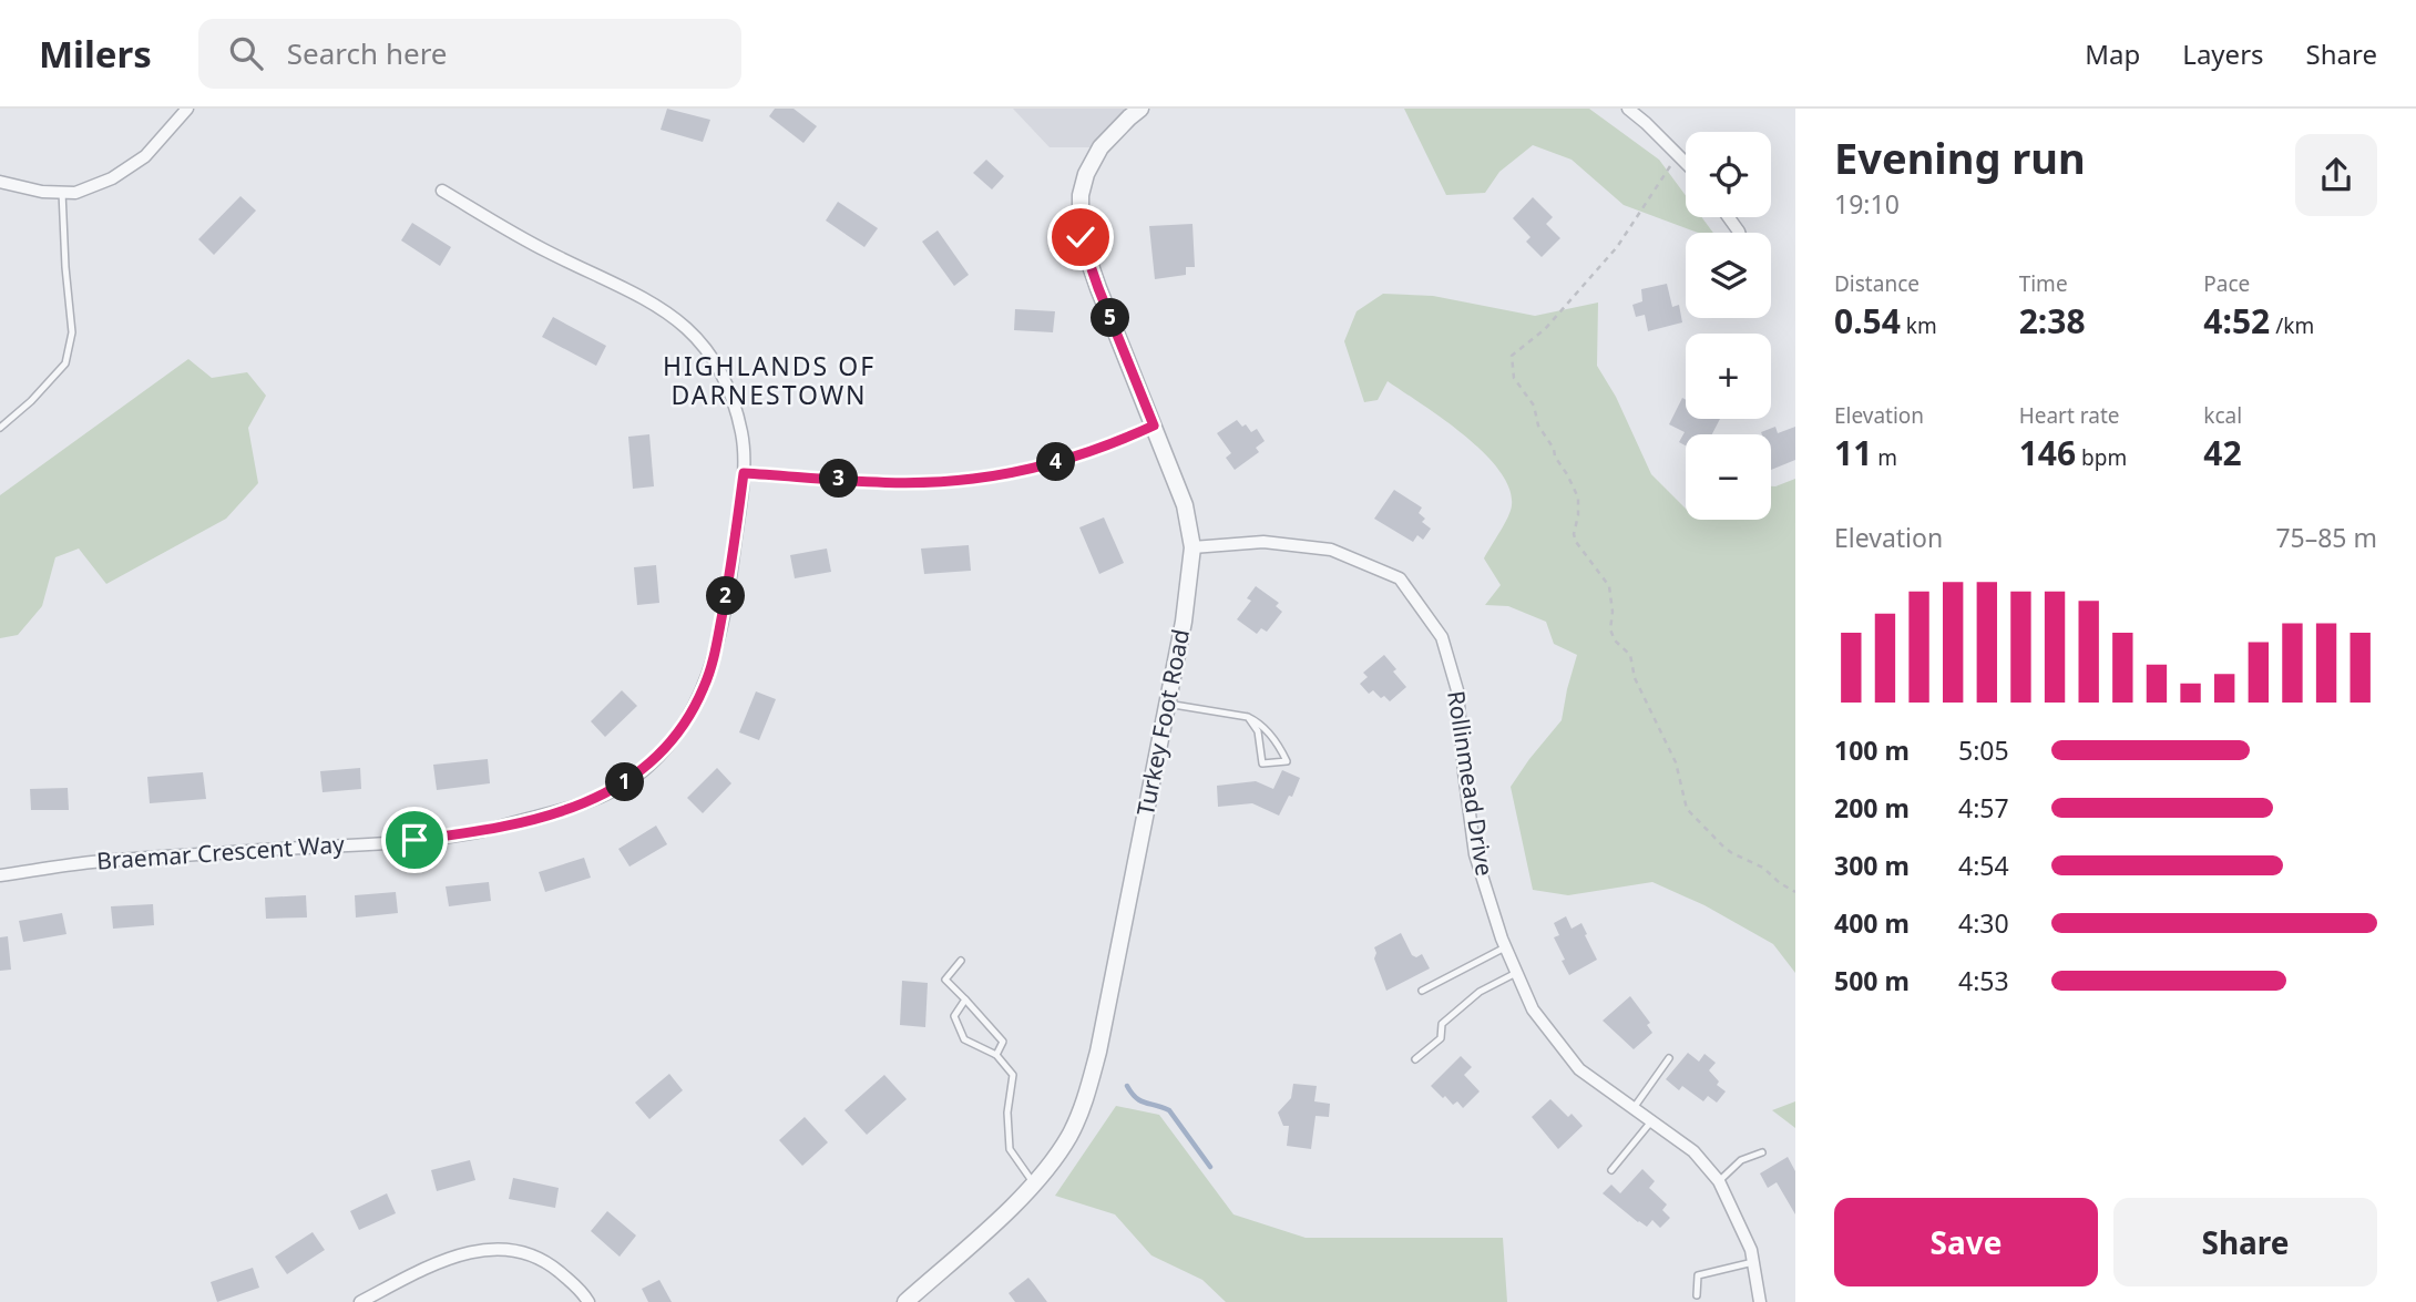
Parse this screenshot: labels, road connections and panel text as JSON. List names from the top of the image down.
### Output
{
  "streets": {
    "street": ["Turkey Foot Road", "Rollinmead Drive", "Braemar Crescent Way"]
  },
  "crossings": [
    ["Turkey Foot Road", "Rollinmead Drive"]
  ],
  "districts": ["HIGHLANDS OF DARNESTOWN"],
  "page": {
    "header": "Milers",
    "search": "Search here",
    "nav": ["Map", "Layers", "Share"],
    "heading": ["Evening run", "19:10"],
    "map_buttons": ["+", "−"],
    "stats": [
      ["Distance", "0.54 km"],
      ["Time", "2:38"],
      ["Pace", "4:52 /km"],
      ["Elevation", "11 m"],
      ["Heart rate", "146 bpm"],
      ["kcal", "42"]
    ],
    "pins": [
      "5",
      "4",
      "3",
      "2",
      "1"
    ],
    "chart": ["Elevation", "75–85 m"],
    "list": [
      {
        "name": "100 m",
        "note": "5:05"
      },
      {
        "name": "200 m",
        "note": "4:57"
      },
      {
        "name": "300 m",
        "note": "4:54"
      },
      {
        "name": "400 m",
        "note": "4:30"
      },
      {
        "name": "500 m",
        "note": "4:53"
      }
    ],
    "buttons": ["Save", "Share"]
  }
}
